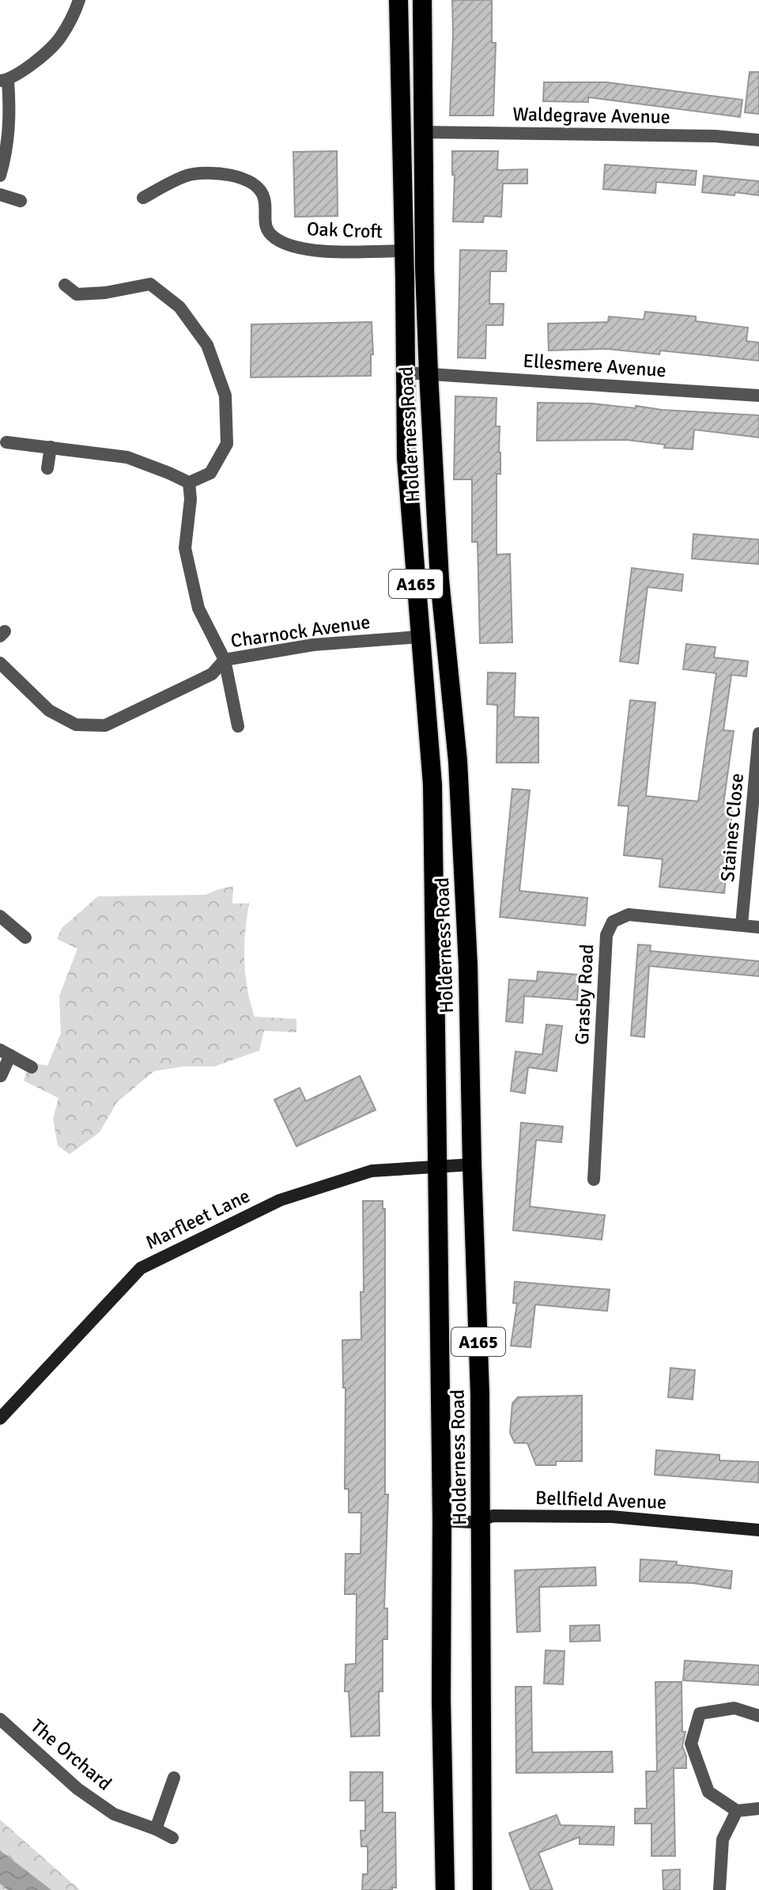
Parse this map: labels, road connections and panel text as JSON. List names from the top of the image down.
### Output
{
  "streets": {
    "highway": ["Holderness Road", "A165"],
    "street": [
      "Waldegrave Avenue",
      "Oak Croft",
      "Ellesmere Avenue",
      "Charnock Avenue",
      "Staines Close",
      "Grasby Road",
      "Marfleet Lane",
      "Bellfield Avenue",
      "The Orchard"
    ]
  },
  "crossings": [
    ["Waldegrave Avenue", "Holderness Road"],
    ["Oak Croft", "Holderness Road"],
    ["Ellesmere Avenue", "Holderness Road"],
    ["Holderness Road", "Charnock Avenue"],
    ["Holderness Road", "Marfleet Lane"],
    ["Holderness Road", "Bellfield Avenue"],
    ["Staines Close", "Grasby Road"]
  ]
}
